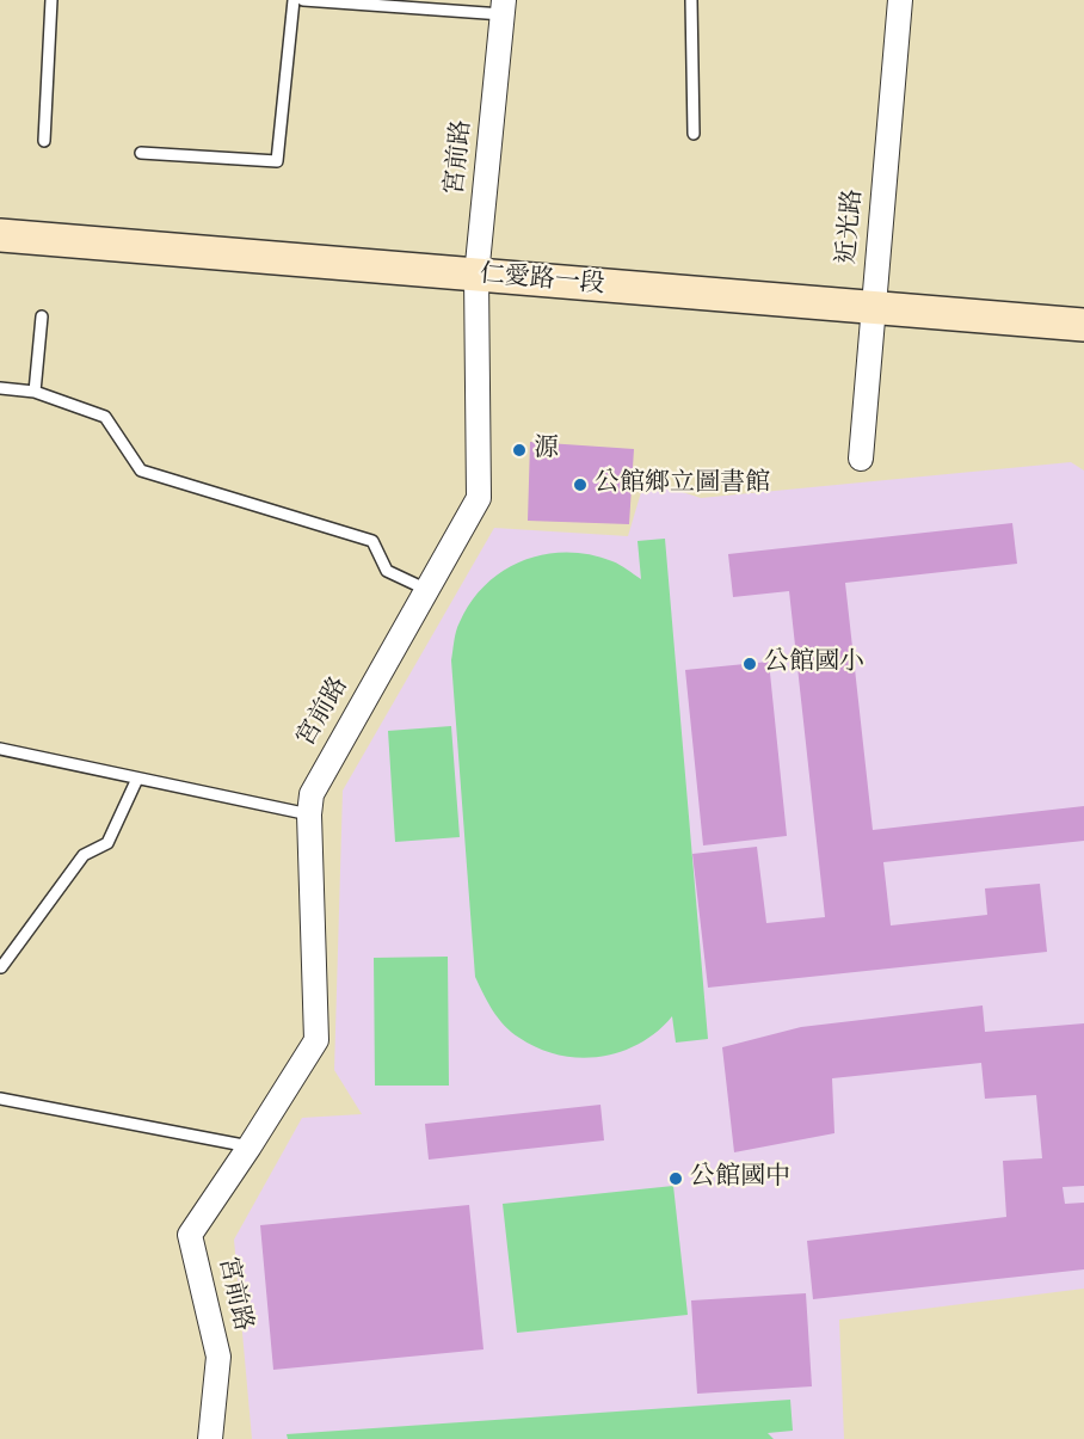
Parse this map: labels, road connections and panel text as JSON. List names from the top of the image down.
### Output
{
  "streets": {
    "street": ["宮前路", "近光路", "仁愛路一段"]
  },
  "crossings": [
    ["宮前路", "仁愛路一段"],
    ["近光路", "仁愛路一段"]
  ],
  "places": [
    "源",
    "公館鄉立圖書館",
    "公館國小",
    "公館國中"
  ]
}
